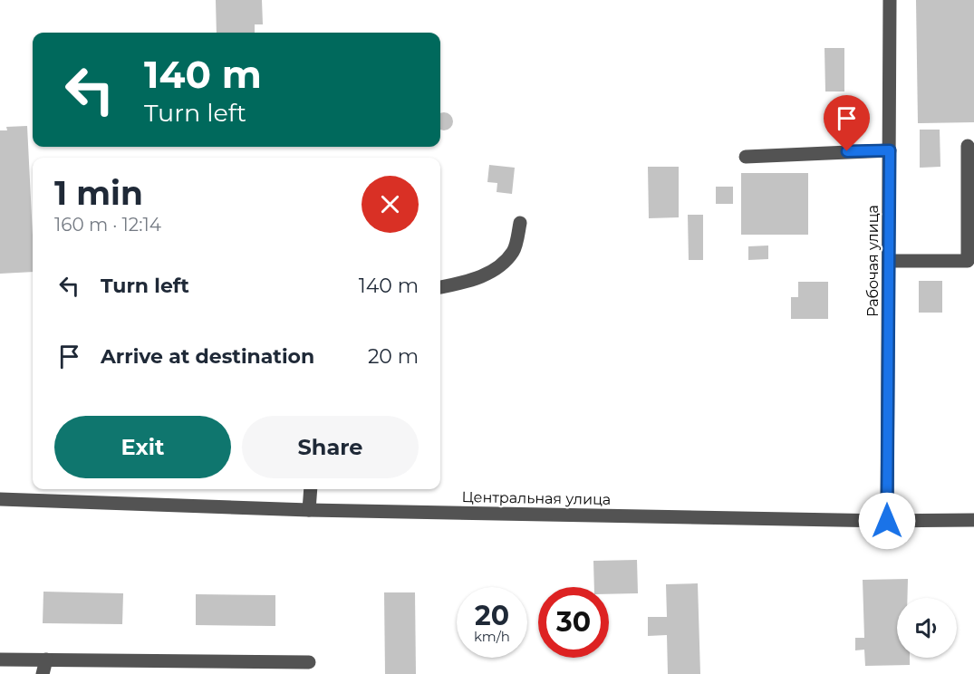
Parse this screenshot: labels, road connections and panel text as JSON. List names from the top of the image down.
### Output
{
  "streets": {
    "street": ["Рабочая улица", "Центральная улица"]
  },
  "crossings": [
    ["Рабочая улица", "Центральная улица"]
  ],
  "page": {
    "turn": ["140 m", "Turn left"],
    "heading": ["1 min", "160 m · 12:14"],
    "list": [
      {
        "name": "Turn left",
        "value": "140 m"
      },
      {
        "name": "Arrive at destination",
        "value": "20 m"
      }
    ],
    "buttons": ["Exit", "Share"],
    "speed": "20 km/h",
    "limit": "30"
  }
}
